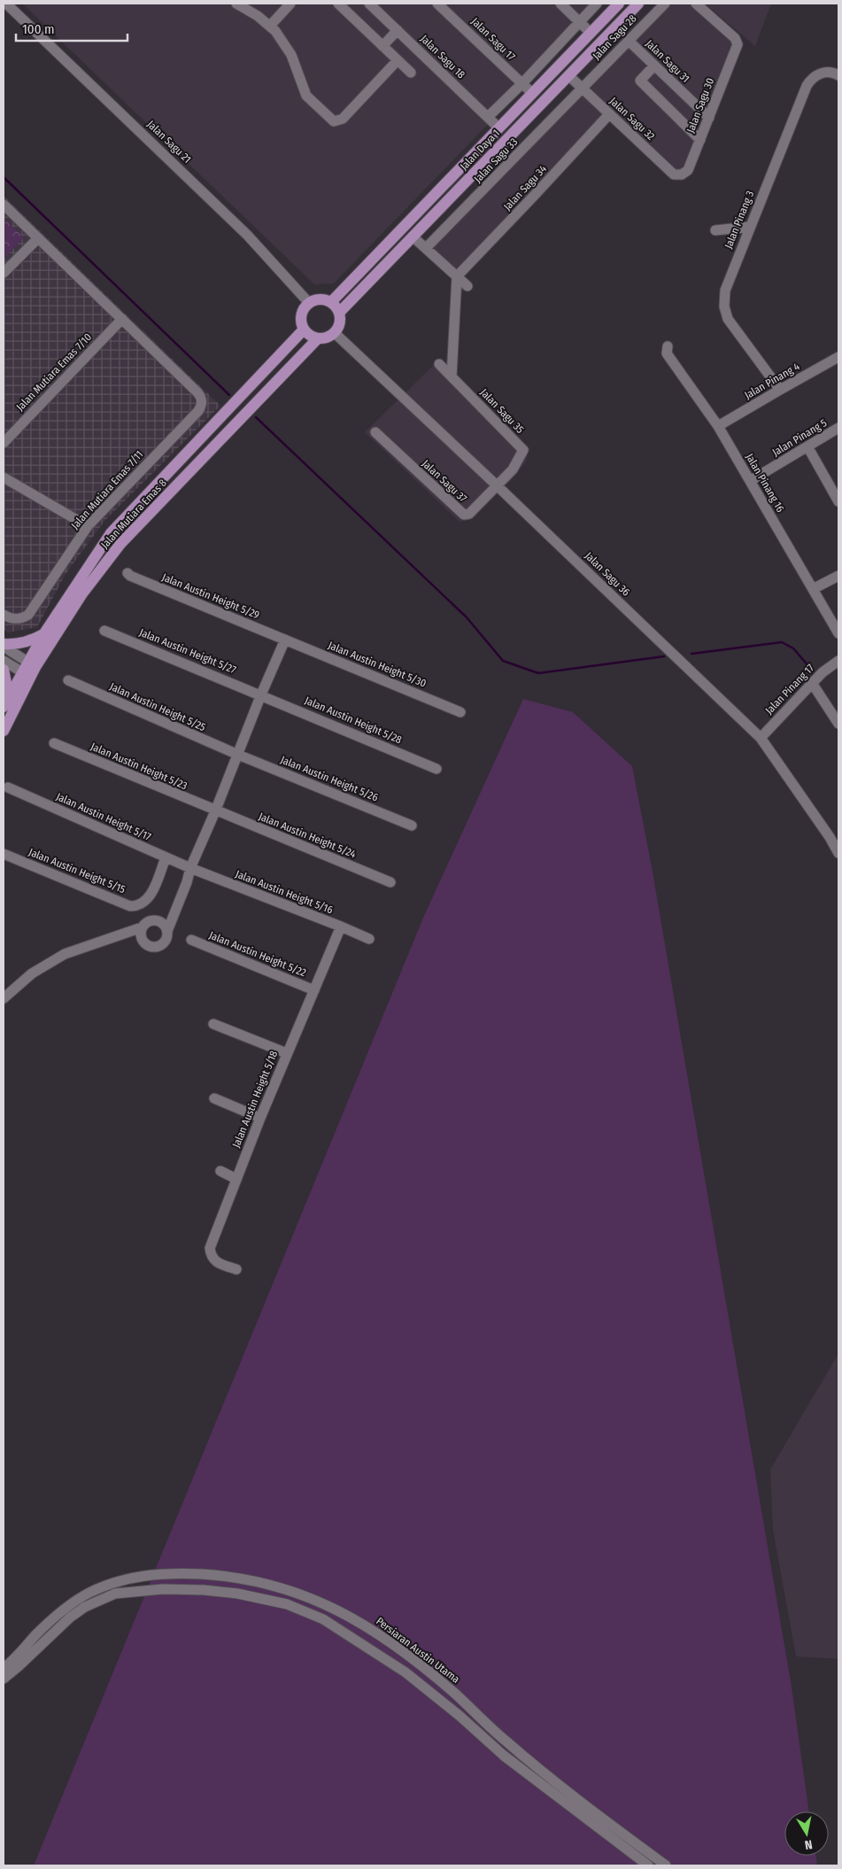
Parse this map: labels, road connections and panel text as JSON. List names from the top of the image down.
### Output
{
  "streets": {
    "main road": ["Jalan Daya 1", "Jalan Mutiara Emas 8"],
    "street": [
      "Jalan Sagu 28",
      "Jalan Sagu 17",
      "Jalan Sagu 18",
      "Jalan Sagu 31",
      "Jalan Sagu 30",
      "Jalan Sagu 32",
      "Jalan Sagu 21",
      "Jalan Sagu 33",
      "Jalan Sagu 34",
      "Jalan Pinang 3",
      "Jalan Mutiara Emas 7/10",
      "Jalan Pinang 4",
      "Jalan Sagu 35",
      "Jalan Pinang 5",
      "Jalan Sagu 37",
      "Jalan Pinang 16",
      "Jalan Mutiara Emas 7/11",
      "Jalan Sagu 36",
      "Jalan Austin Height 5/29",
      "Jalan Austin Height 5/27",
      "Jalan Austin Height 5/30",
      "Jalan Pinang 17",
      "Jalan Austin Height 5/25",
      "Jalan Austin Height 5/28",
      "Jalan Austin Height 5/23",
      "Jalan Austin Height 5/26",
      "Jalan Austin Height 5/17",
      "Jalan Austin Height 5/24",
      "Jalan Austin Height 5/15",
      "Jalan Austin Height 5/16",
      "Jalan Austin Height 5/22",
      "Jalan Austin Height 5/18",
      "Persiaran Austin Utama"
    ]
  },
  "crossings": [
    ["Jalan Sagu 28", "Jalan Sagu 31"],
    ["Jalan Sagu 28", "Jalan Sagu 32"],
    ["Jalan Sagu 28", "Jalan Sagu 33"],
    ["Jalan Sagu 17", "Jalan Daya 1"],
    ["Jalan Sagu 18", "Jalan Daya 1"],
    ["Jalan Sagu 31", "Jalan Sagu 30"],
    ["Jalan Sagu 30", "Jalan Sagu 32"],
    ["Jalan Sagu 32", "Jalan Daya 1"],
    ["Jalan Sagu 32", "Jalan Sagu 33"],
    ["Jalan Sagu 32", "Jalan Sagu 34"],
    ["Jalan Sagu 21", "Jalan Daya 1"],
    ["Jalan Sagu 21", "Jalan Mutiara Emas 8"],
    ["Jalan Sagu 21", "Jalan Sagu 36"],
    ["Jalan Daya 1", "Jalan Mutiara Emas 8"],
    ["Jalan Daya 1", "Jalan Sagu 36"],
    ["Jalan Pinang 3", "Jalan Pinang 4"],
    ["Jalan Mutiara Emas 7/10", "Jalan Mutiara Emas 7/11"],
    ["Jalan Pinang 4", "Jalan Pinang 16"],
    ["Jalan Sagu 35", "Jalan Sagu 37"],
    ["Jalan Sagu 35", "Jalan Sagu 36"],
    ["Jalan Pinang 5", "Jalan Pinang 16"],
    ["Jalan Sagu 37", "Jalan Sagu 36"],
    ["Jalan Mutiara Emas 8", "Jalan Sagu 36"],
    ["Jalan Sagu 36", "Jalan Pinang 17"],
    ["Jalan Austin Height 5/29", "Jalan Austin Height 5/30"],
    ["Jalan Austin Height 5/27", "Jalan Austin Height 5/28"],
    ["Jalan Austin Height 5/25", "Jalan Austin Height 5/26"],
    ["Jalan Austin Height 5/23", "Jalan Austin Height 5/24"],
    ["Jalan Austin Height 5/17", "Jalan Austin Height 5/15"],
    ["Jalan Austin Height 5/17", "Jalan Austin Height 5/16"],
    ["Jalan Austin Height 5/16", "Jalan Austin Height 5/18"],
    ["Jalan Austin Height 5/22", "Jalan Austin Height 5/18"]
  ],
  "scale_bar": "100 m",
  "north": "bottom"
}
